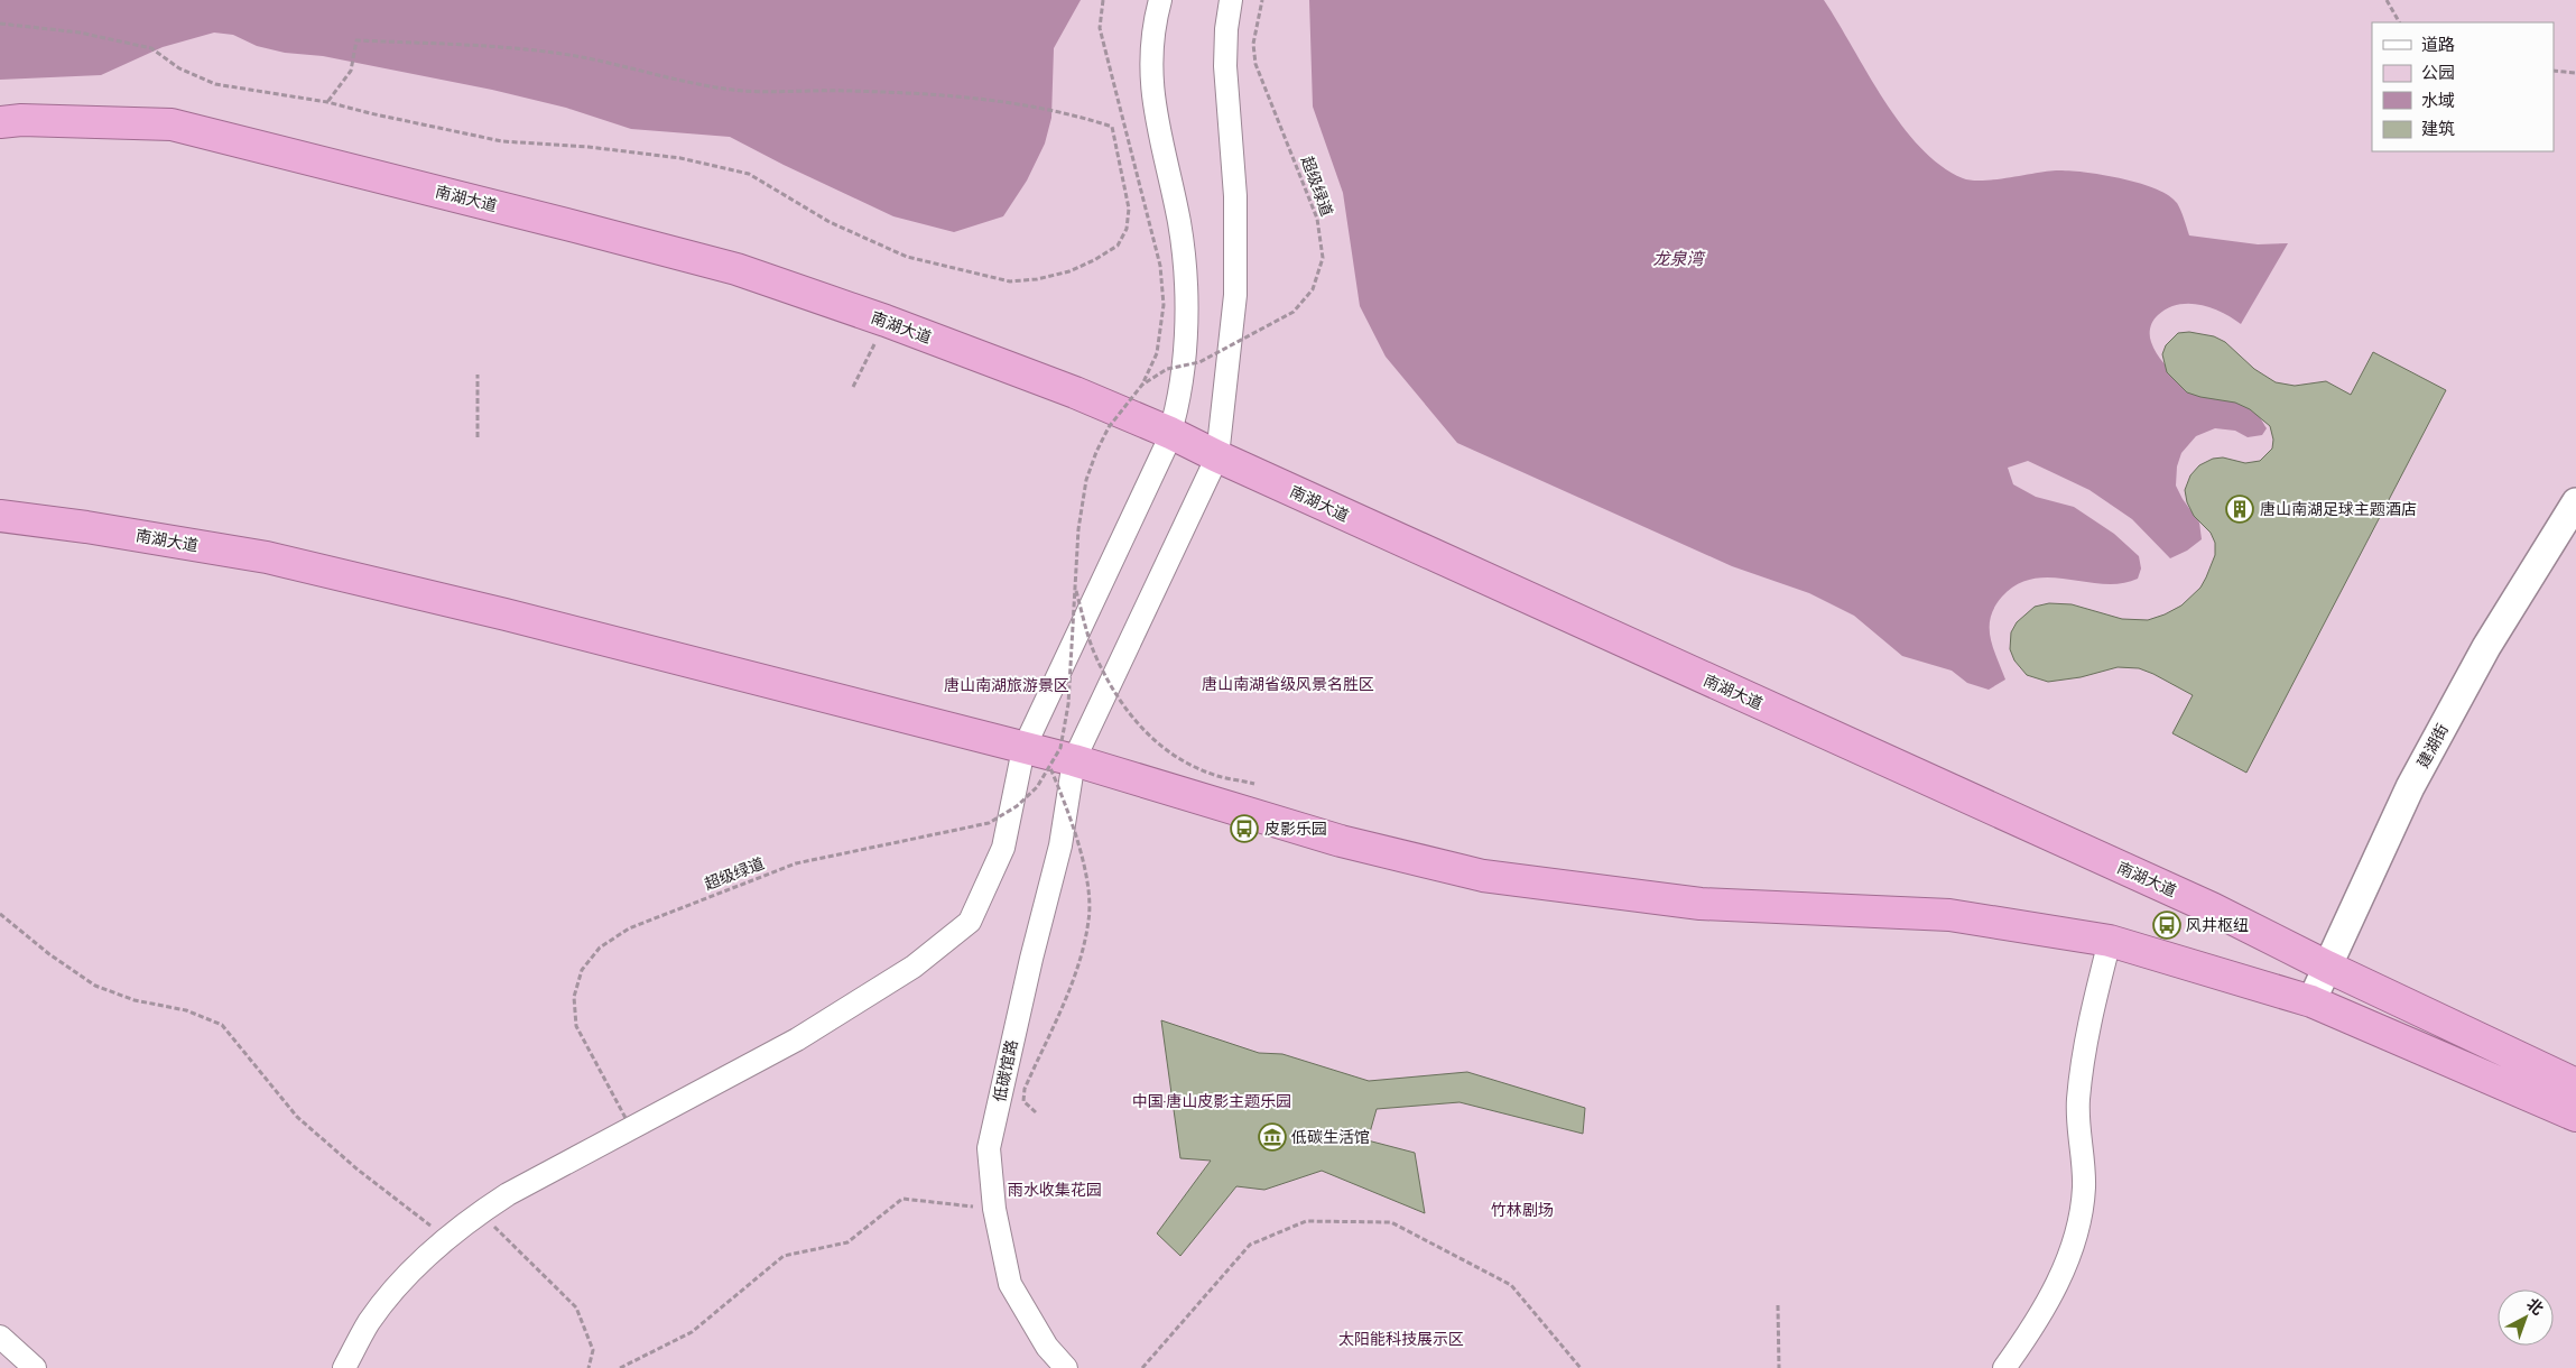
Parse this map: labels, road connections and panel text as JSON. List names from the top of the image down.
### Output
{
  "streets": {
    "highway": ["南湖大道"],
    "street": ["建湖街", "低碳馆路"],
    "path": ["超级绿道"]
  },
  "crossings": [
    ["超级绿道", "南湖大道"],
    ["超级绿道", "低碳馆路"],
    ["南湖大道", "建湖街"],
    ["南湖大道", "低碳馆路"]
  ],
  "water": ["龙泉湾"],
  "parks": [
    "唐山南湖省级风景名胜区",
    "唐山南湖旅游景区",
    "中国·唐山皮影主题乐园",
    "雨水收集花园",
    "竹林剧场",
    "太阳能科技展示区"
  ],
  "places": {
    "building": ["唐山南湖足球主题酒店"],
    "bus stop": ["皮影乐园", "风井枢纽"],
    "museum": ["低碳生活馆"]
  },
  "legend": [
    "道路",
    "公园",
    "水域",
    "建筑"
  ],
  "north": "top right"
}
